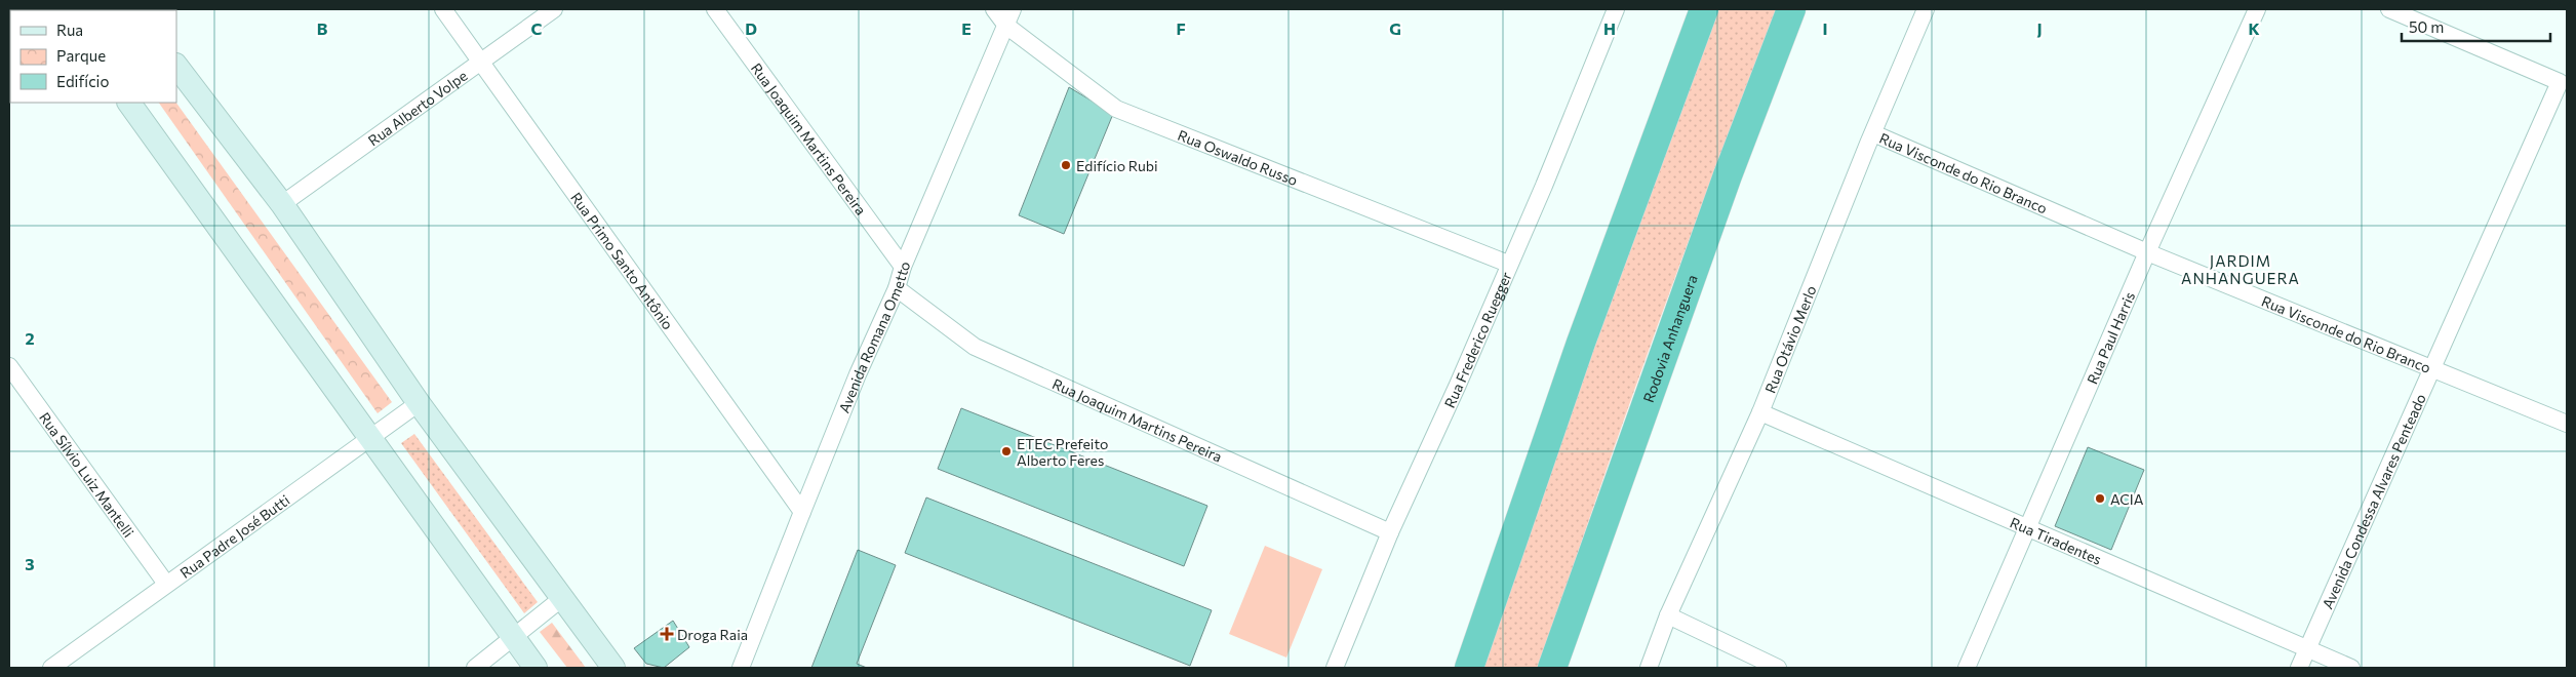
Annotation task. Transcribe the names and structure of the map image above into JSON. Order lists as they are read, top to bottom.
{
  "streets": {
    "highway": ["Rodovia Anhanguera"],
    "street": [
      "Rua Alberto Volpe",
      "Rua Joaquim Martins Pereira",
      "Rua Oswaldo Russo",
      "Rua Visconde do Rio Branco",
      "Rua Primo Santo Antônio",
      "Avenida Romana Ometto",
      "Rua Paul Harris",
      "Rua Frederico Ruegger",
      "Rua Otávio Merlo",
      "Rua Sílvio Luiz Mantelli",
      "Avenida Condessa Alvares Penteado",
      "Rua Padre José Butti",
      "Rua Tiradentes"
    ]
  },
  "crossings": [
    ["Rua Alberto Volpe", "Rua Primo Santo Antônio"],
    ["Rua Joaquim Martins Pereira", "Avenida Romana Ometto"],
    ["Rua Joaquim Martins Pereira", "Rua Frederico Ruegger"],
    ["Rua Oswaldo Russo", "Avenida Romana Ometto"],
    ["Rua Oswaldo Russo", "Rua Frederico Ruegger"],
    ["Rua Visconde do Rio Branco", "Rua Paul Harris"],
    ["Rua Visconde do Rio Branco", "Rua Otávio Merlo"],
    ["Rua Visconde do Rio Branco", "Avenida Condessa Alvares Penteado"],
    ["Rua Primo Santo Antônio", "Avenida Romana Ometto"],
    ["Rua Paul Harris", "Rua Tiradentes"],
    ["Rua Otávio Merlo", "Rua Tiradentes"],
    ["Rua Sílvio Luiz Mantelli", "Rua Padre José Butti"],
    ["Avenida Condessa Alvares Penteado", "Rua Tiradentes"]
  ],
  "districts": ["JARDIM ANHANGUERA"],
  "places": {
    "other": ["Edifício Rubi", "ETEC Prefeito Alberto Feres", "ACIA"],
    "health": ["Droga Raia"]
  },
  "legend": ["Rua", "Parque", "Edifício"],
  "scale_bar": "50 m",
  "grid": {
    "columns": [
      "B",
      "C",
      "D",
      "E",
      "F",
      "G",
      "H",
      "I",
      "J",
      "K"
    ],
    "rows": ["2", "3"]
  }
}
